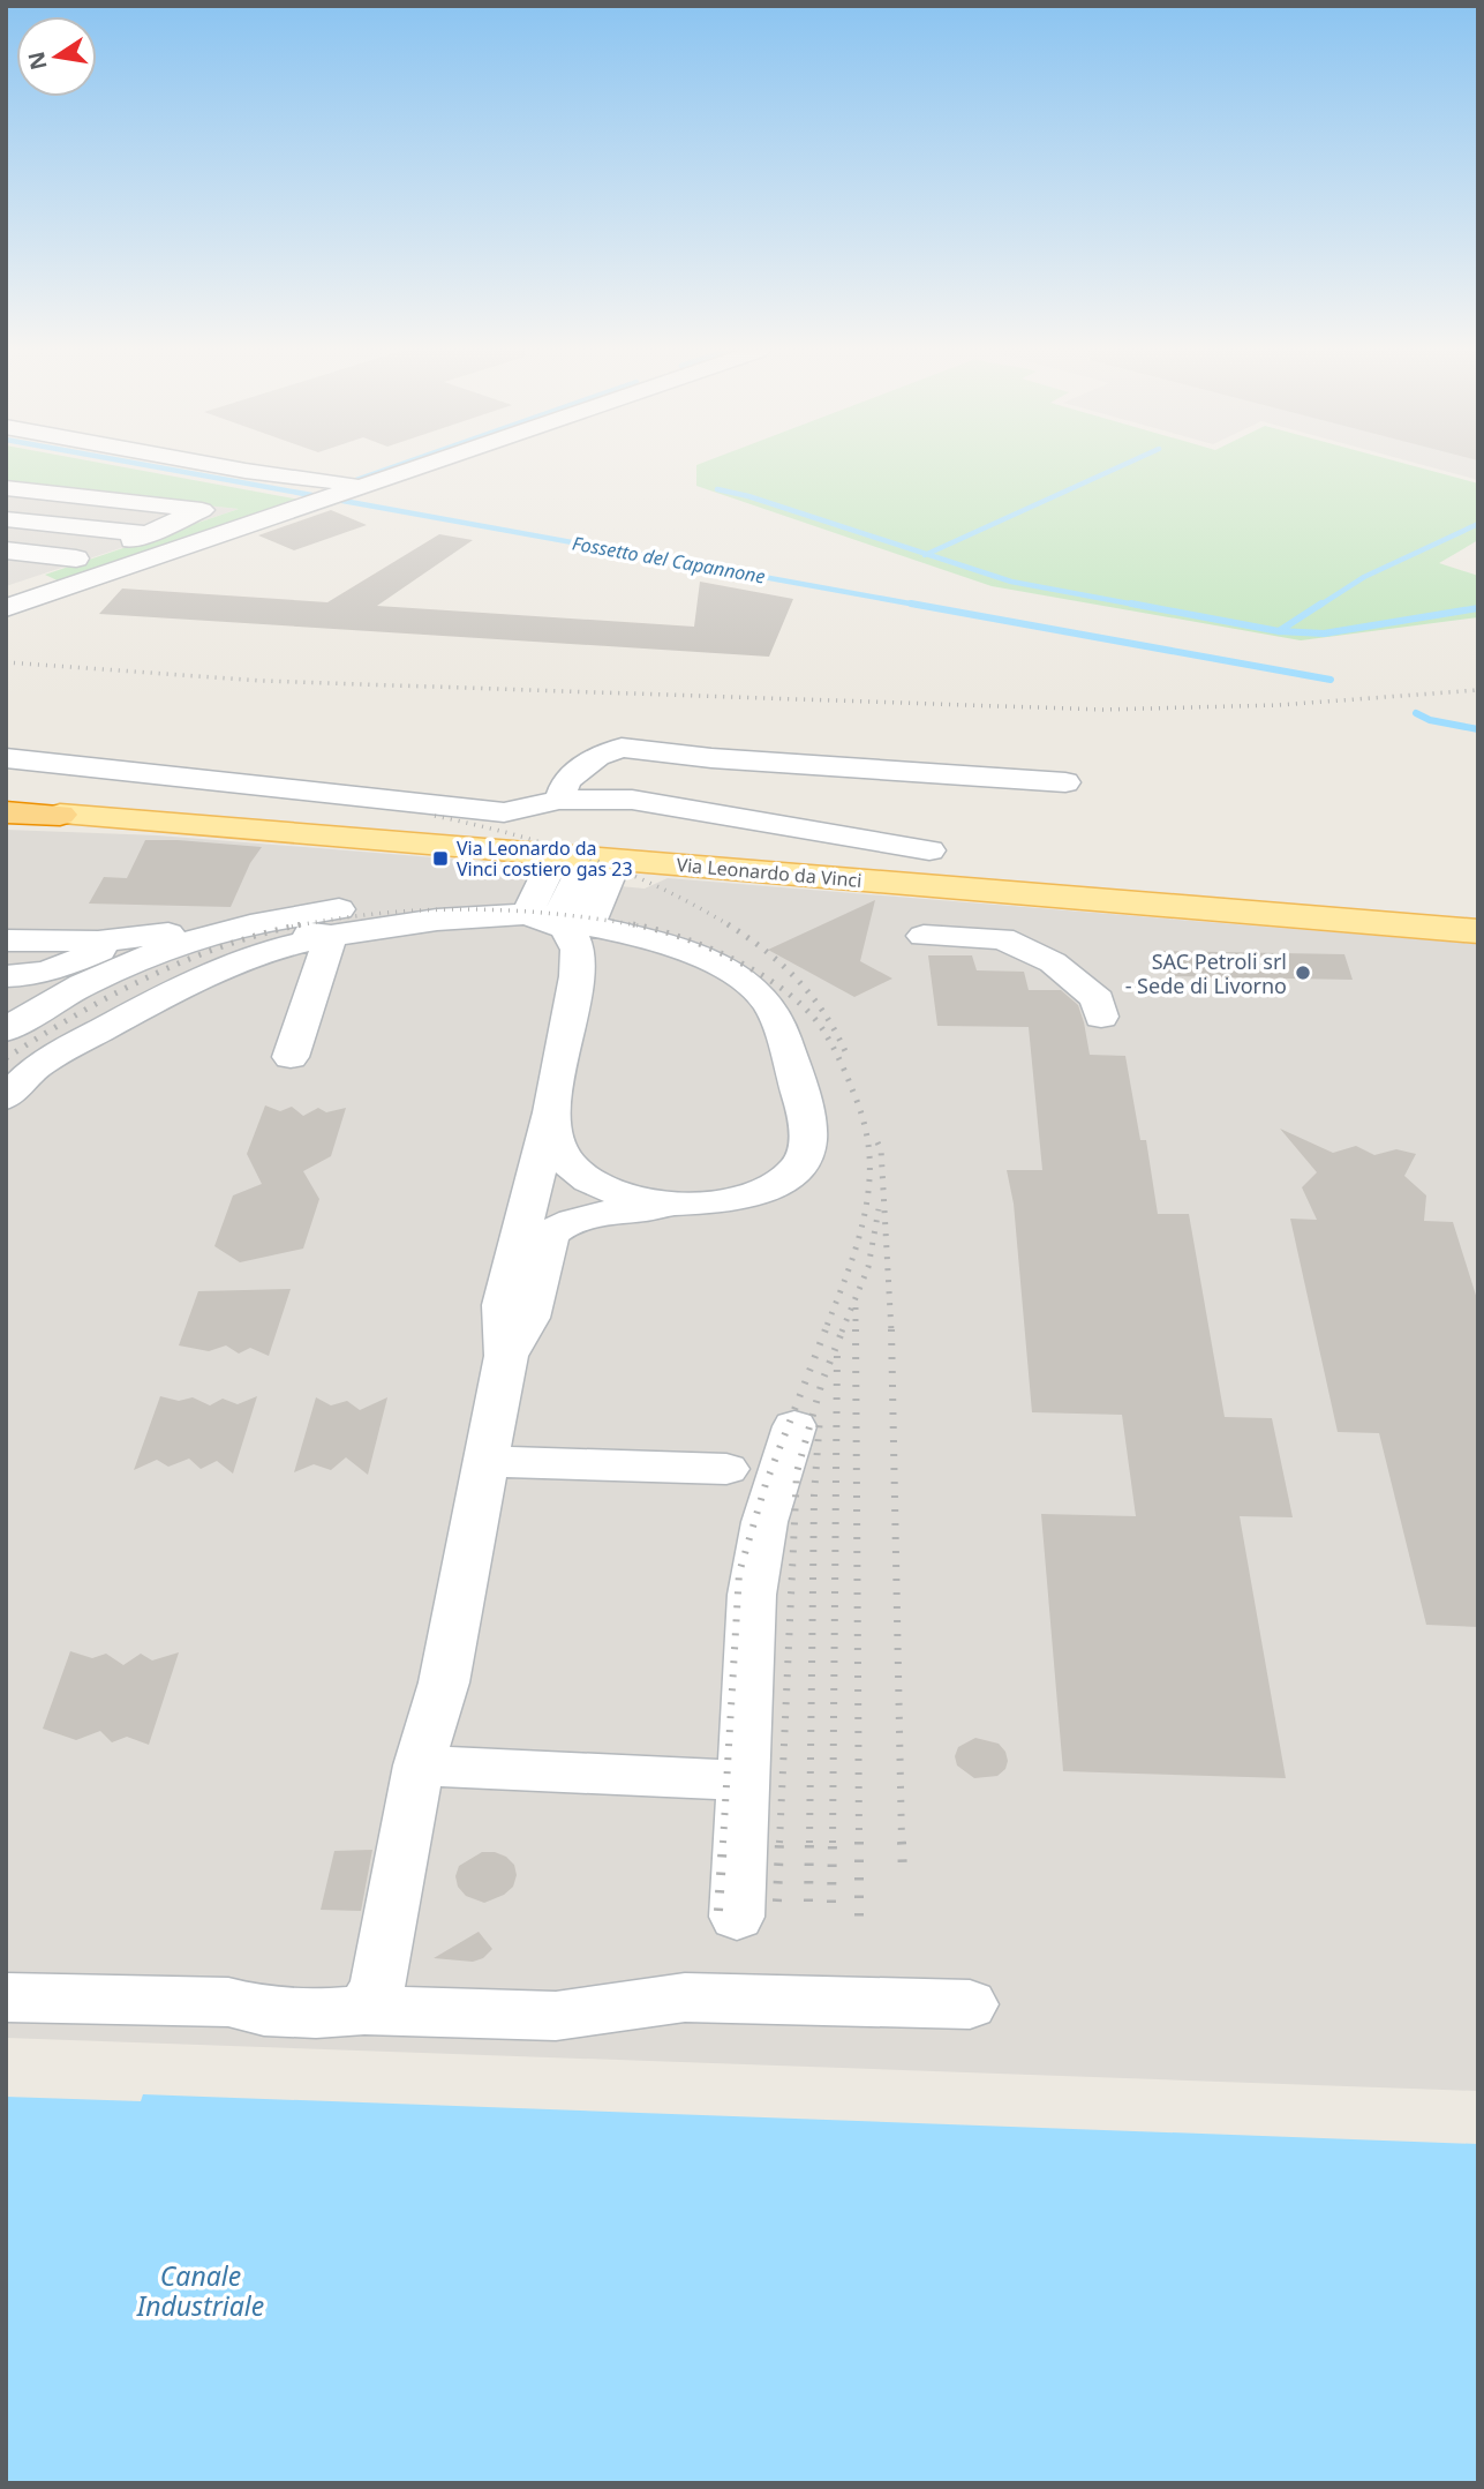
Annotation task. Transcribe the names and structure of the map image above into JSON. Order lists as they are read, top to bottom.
{
  "streets": {
    "main road": ["Via Leonardo da Vinci"]
  },
  "water": ["Fossetto del Capannone", "Canale Industriale"],
  "places": {
    "transit": ["Via Leonardo da Vinci costiero gas 23"],
    "other": ["SAC Petroli srl - Sede di Livorno"]
  },
  "north": "left"
}
